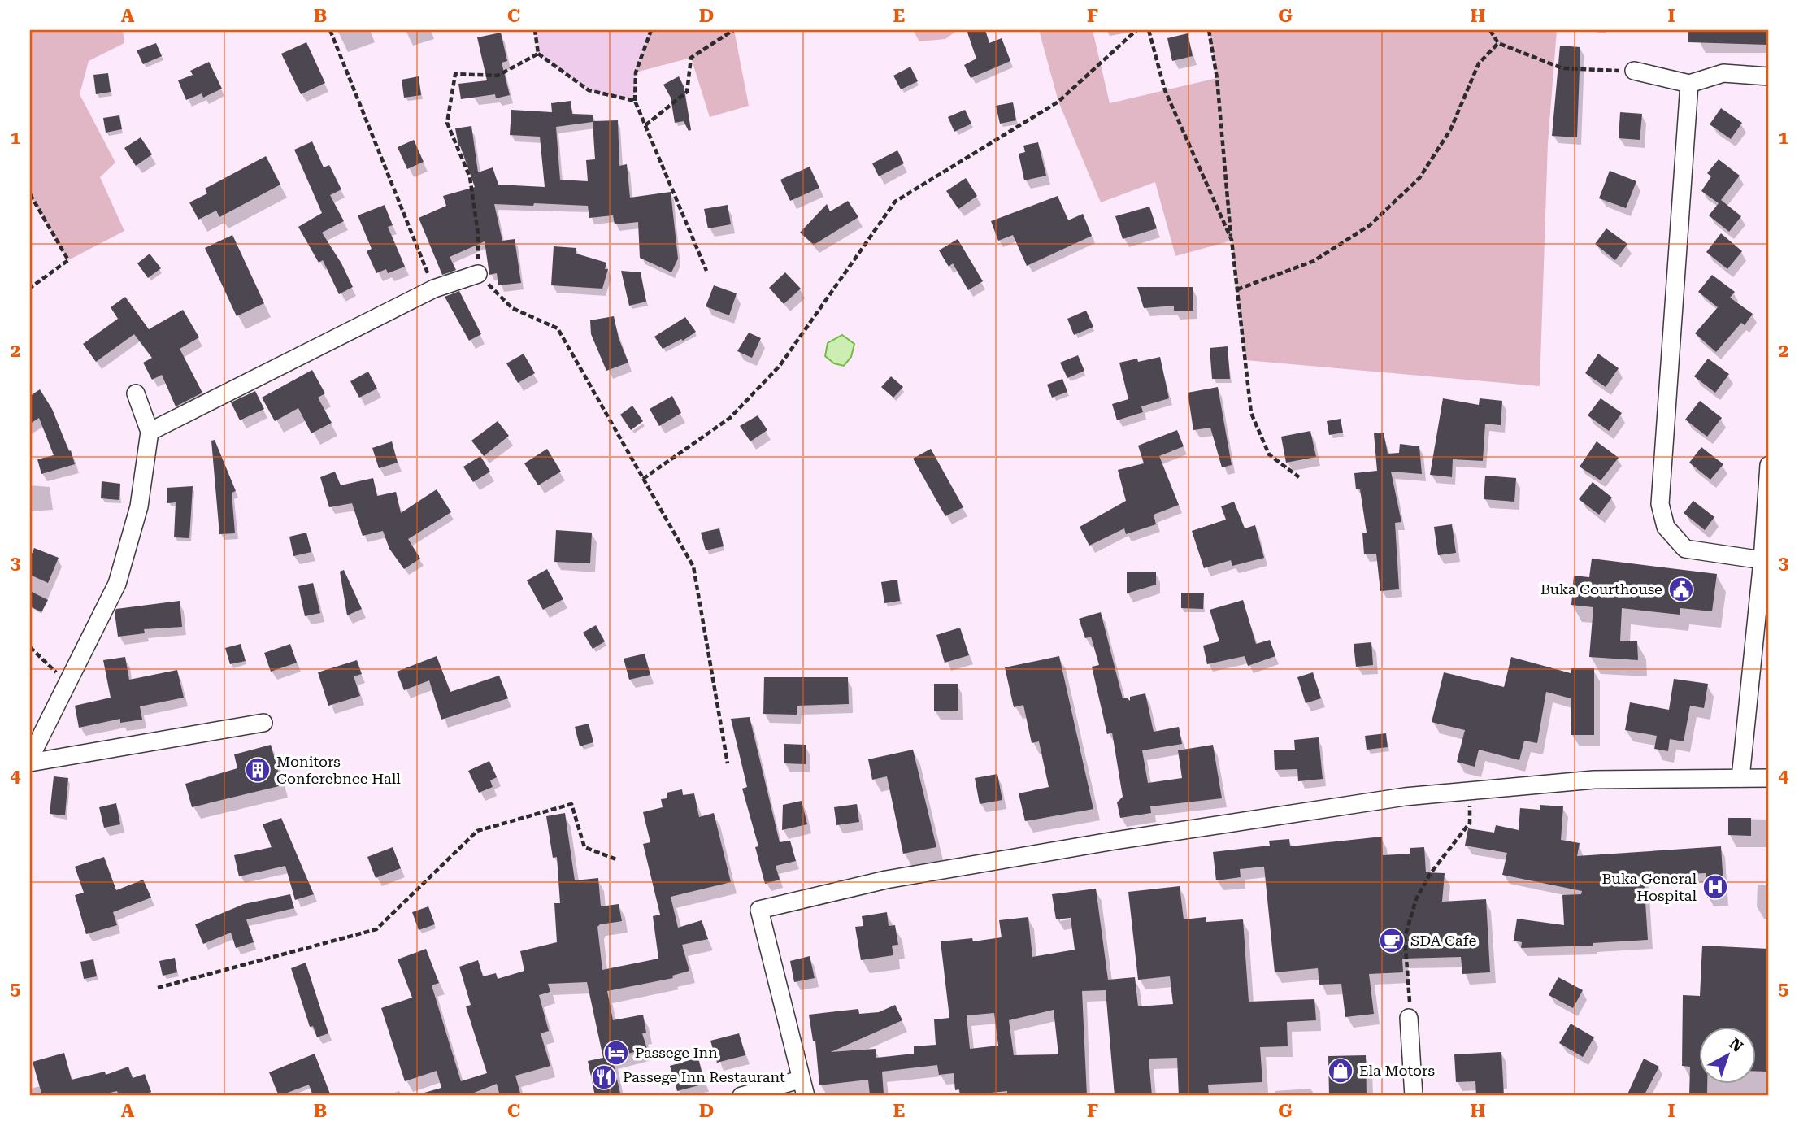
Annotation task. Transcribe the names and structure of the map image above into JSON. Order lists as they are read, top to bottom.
{
  "places": {
    "public building": ["Buka Courthouse"],
    "building": ["Monitors Conferebnce Hall"],
    "hospital": ["Buka General Hospital"],
    "cafe": ["SDA Cafe"],
    "hotel": ["Passege Inn"],
    "shop": ["Ela Motors"],
    "restaurant": ["Passege Inn Restaurant"]
  },
  "north": "top right",
  "grid": {
    "columns": [
      "A",
      "B",
      "C",
      "D",
      "E",
      "F",
      "G",
      "H",
      "I"
    ],
    "rows": [
      "1",
      "2",
      "3",
      "4",
      "5"
    ]
  }
}
